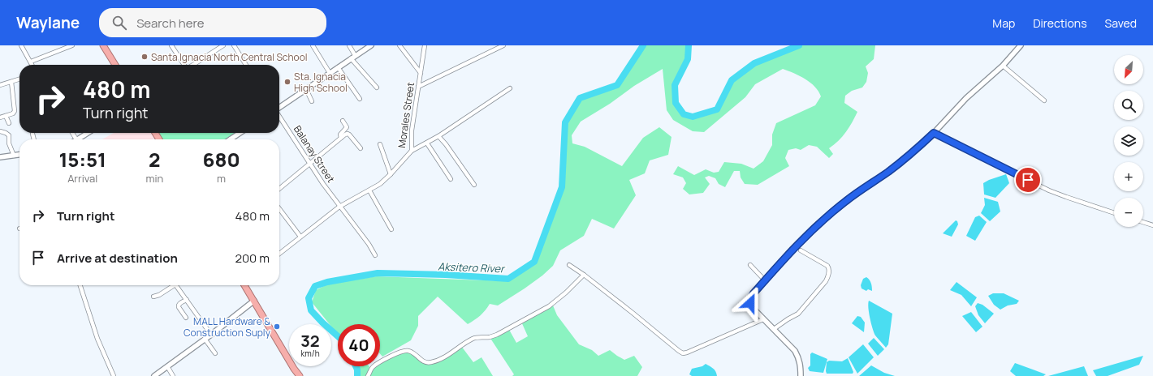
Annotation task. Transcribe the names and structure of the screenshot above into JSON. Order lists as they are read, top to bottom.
{
  "streets": {
    "street": ["Morales Street", "Balanay Street"]
  },
  "crossings": [
    ["Morales Street", "Balanay Street"]
  ],
  "water": ["Aksitero River"],
  "places": ["Santa Ignacia North Central School", "Sta. Ignacia High School", "MALL Hardware & Construction Suply"],
  "north": "bottom left",
  "page": {
    "header": "Waylane",
    "search": "Search here",
    "nav": ["Map", "Directions", "Saved"],
    "map_buttons": ["+", "−"],
    "turn": ["480 m", "Turn right"],
    "eta": [
      "15:51",
      "Arrival",
      "2",
      "min",
      "680",
      "m"
    ],
    "list": [
      {
        "name": "Turn right",
        "value": "480 m"
      },
      {
        "name": "Arrive at destination",
        "value": "200 m"
      }
    ],
    "speed": "32 km/h",
    "limit": "40"
  }
}
